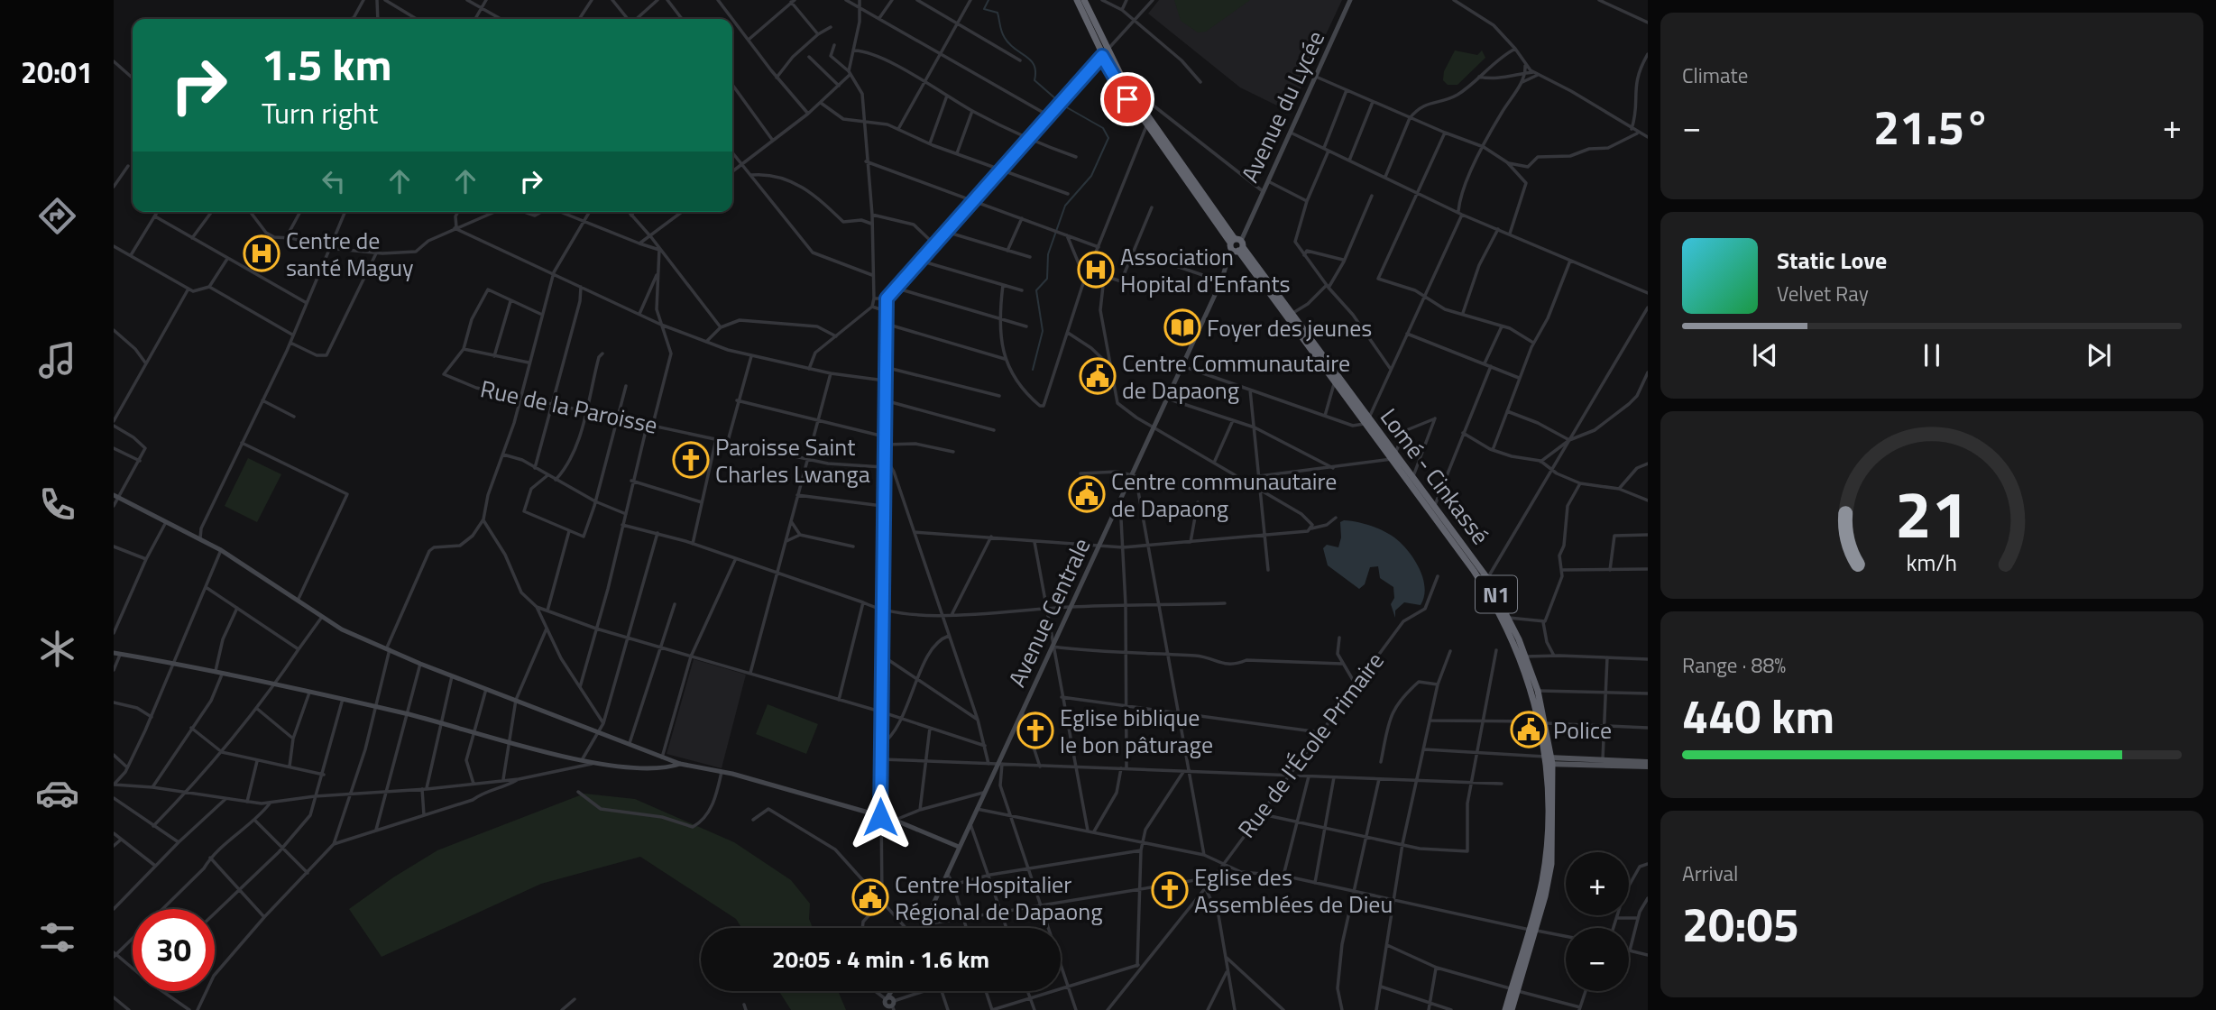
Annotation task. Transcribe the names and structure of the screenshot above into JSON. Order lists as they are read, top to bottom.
{
  "streets": {
    "highway": ["Lomé - Cinkassé", "N1"],
    "main road": ["Avenue du Lycée", "Avenue Centrale"],
    "street": ["Rue de la Paroisse", "Rue de l'École Primaire"]
  },
  "crossings": [
    ["Avenue du Lycée", "Lomé - Cinkassé"],
    ["Avenue du Lycée", "N1"],
    ["Avenue du Lycée", "Avenue Centrale"],
    ["Lomé - Cinkassé", "N1"],
    ["Lomé - Cinkassé", "Avenue Centrale"],
    ["N1", "Avenue Centrale"]
  ],
  "places": {
    "hospital": ["Centre de santé Maguy", "Association Hopital d'Enfants"],
    "library": ["Foyer des jeunes"],
    "public building": [
      "Centre Communautaire de Dapaong",
      "Centre communautaire de Dapaong",
      "Police",
      "Centre Hospitalier Régional de Dapaong"
    ],
    "church": ["Paroisse Saint Charles Lwanga", "Eglise biblique le bon pâturage", "Eglise des Assemblées de Dieu"]
  },
  "page": {
    "tabs": "20:01",
    "tile": [
      "Climate",
      ["Range · 88%", "440 km"],
      ["Arrival", "20:05"]
    ],
    "turn": ["1.5 km", "Turn right"],
    "heat": ["−", "21.5°", "+"],
    "song": ["Static Love", "Velvet Ray"],
    "map_buttons": ["+", "−"],
    "limit": "30",
    "trip": "20:05 · 4 min · 1.6 km",
    "gauge": ["21", "km/h"]
  }
}
